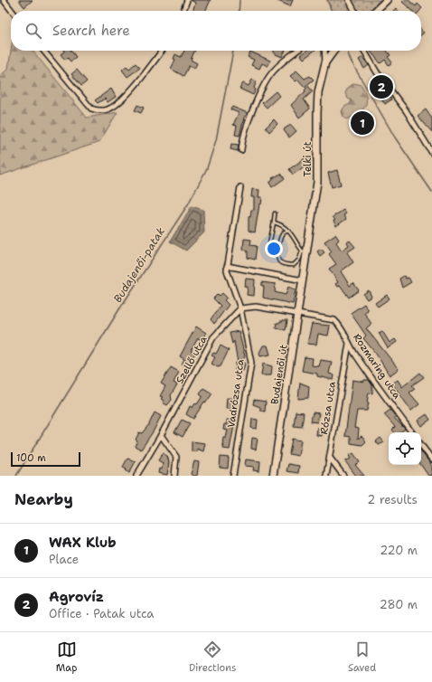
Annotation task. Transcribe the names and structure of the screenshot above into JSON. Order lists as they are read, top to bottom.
{
  "streets": {
    "main road": ["Telki út", "Budajenői út"],
    "street": [
      "Szellő utca",
      "Rozmaring utca",
      "Vadrózsa utca",
      "Rózsa utca"
    ]
  },
  "crossings": [
    ["Telki út", "Budajenői út"],
    ["Szellő utca", "Vadrózsa utca"],
    ["Rozmaring utca", "Budajenői út"],
    ["Rozmaring utca", "Rózsa utca"]
  ],
  "water": ["Budajenői-patak"],
  "scale_bar": "100 m",
  "page": {
    "search": "Search here",
    "pins": ["2", "1"],
    "scale": "100 m",
    "heading": ["Nearby", "2 results"],
    "list": [
      {
        "mark": "1",
        "name": "WAX Klub",
        "note": "Place",
        "value": "220 m"
      },
      {
        "mark": "2",
        "name": "Agrovíz",
        "note": "Office · Patak utca",
        "value": "280 m"
      }
    ],
    "nav": ["Map", "Directions", "Saved"]
  }
}
